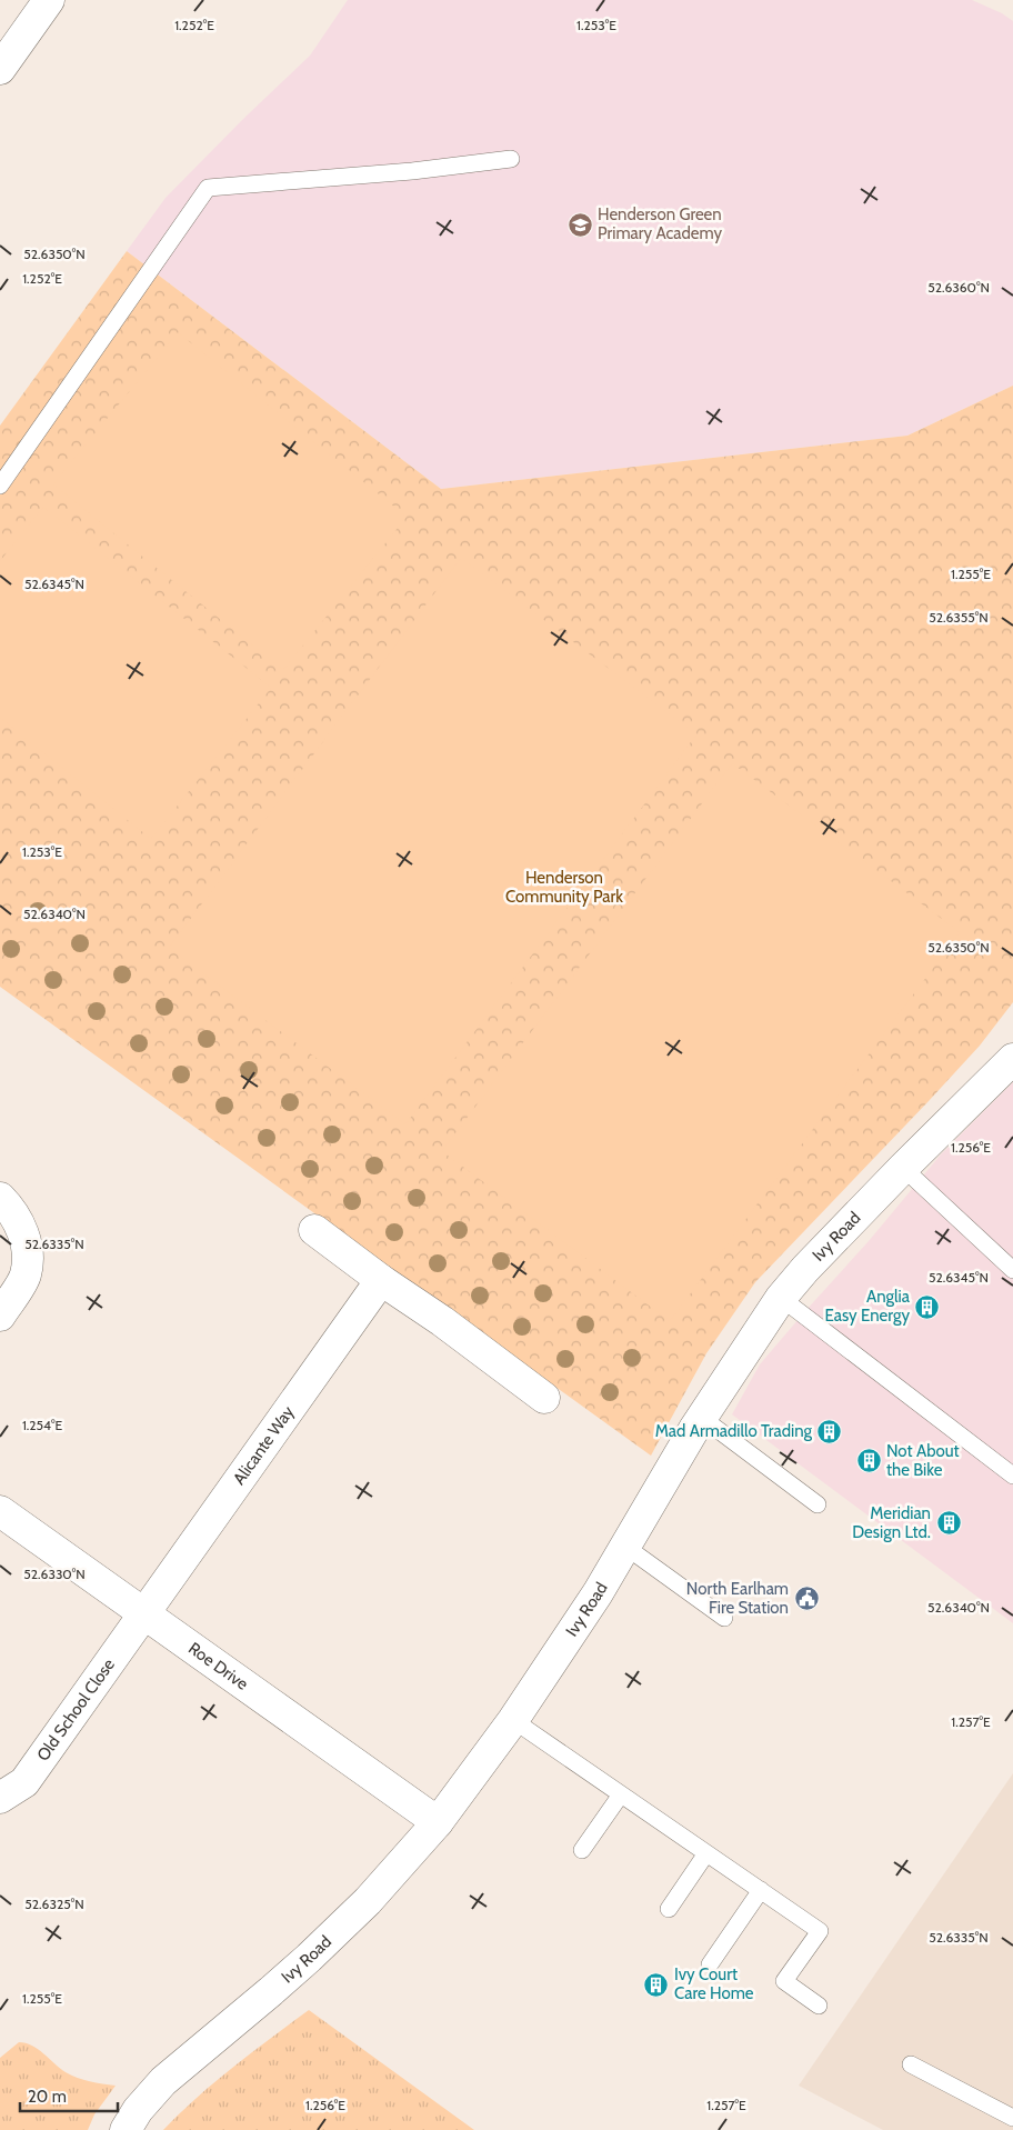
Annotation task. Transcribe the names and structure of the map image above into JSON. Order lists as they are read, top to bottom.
{
  "streets": {
    "street": [
      "Ivy Road",
      "Alicante Way",
      "Roe Drive",
      "Old School Close"
    ]
  },
  "crossings": [
    ["Ivy Road", "Roe Drive"],
    ["Alicante Way", "Roe Drive"],
    ["Alicante Way", "Old School Close"],
    ["Roe Drive", "Old School Close"]
  ],
  "parks": ["Henderson Community Park"],
  "places": {
    "school or university": ["Henderson Green Primary Academy"],
    "building": [
      "Anglia Easy Energy",
      "Mad Armadillo Trading",
      "Not About the Bike",
      "Meridian Design Ltd.",
      "Ivy Court Care Home"
    ],
    "public building": ["North Earlham Fire Station"]
  },
  "scale_bar": "20 m",
  "coordinates": [
    "1.252°E",
    "1.253°E",
    "52.6350°N",
    "52.6360°N",
    "1.255°E",
    "52.6345°N",
    "52.6355°N",
    "52.6340°N",
    "1.256°E",
    "52.6335°N",
    "1.254°E",
    "52.6330°N",
    "1.257°E",
    "52.6325°N"
  ]
}
